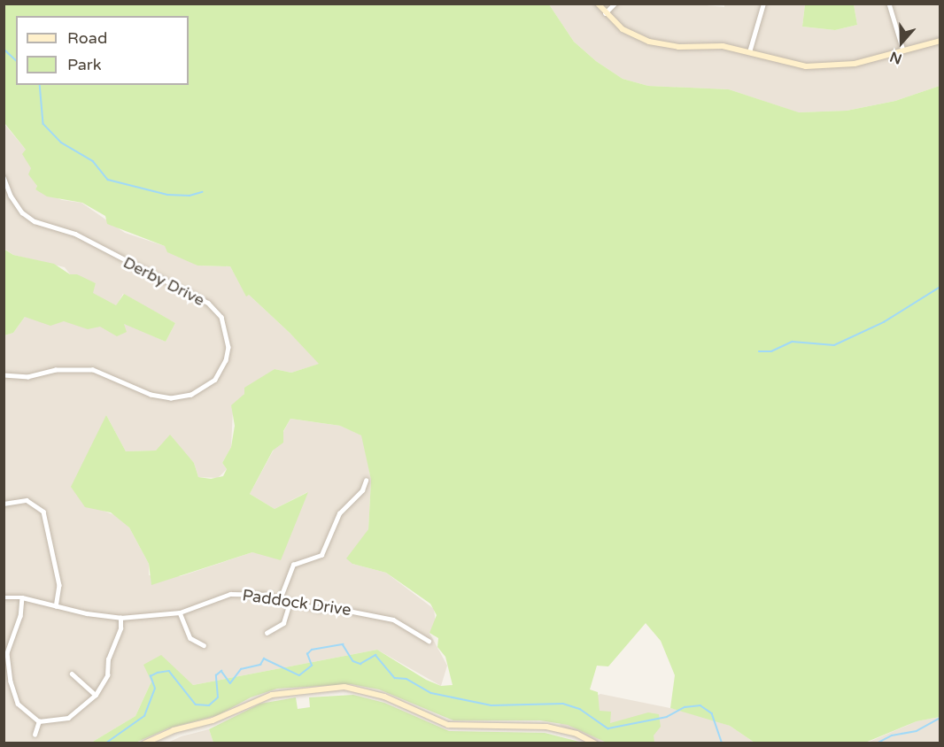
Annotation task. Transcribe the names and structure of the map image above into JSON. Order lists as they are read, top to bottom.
{
  "streets": {
    "street": ["Derby Drive", "Paddock Drive"]
  },
  "legend": ["Road", "Park"],
  "north": "bottom"
}
